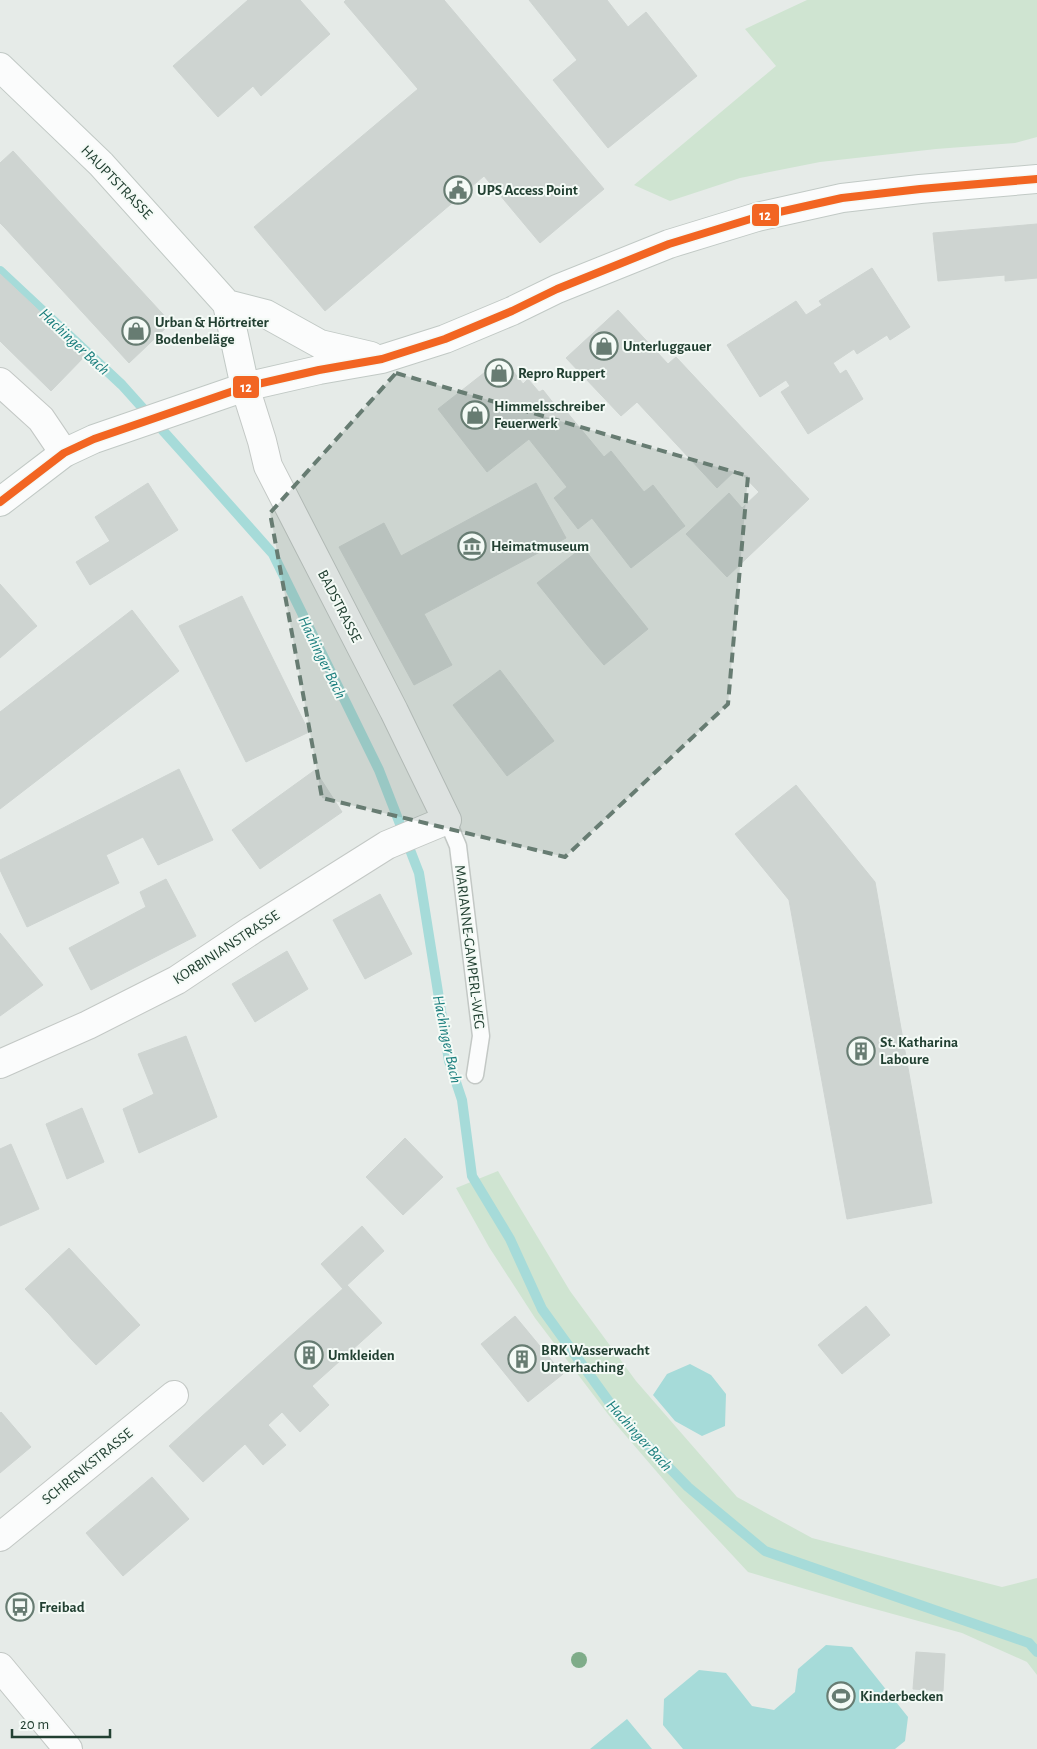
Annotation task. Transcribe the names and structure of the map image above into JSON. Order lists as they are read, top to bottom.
{
  "streets": {
    "main road": [
      "HAUPTSTRASSE",
      "BADSTRASSE",
      "KORBINIANSTRASSE",
      "SCHRENKSTRASSE"
    ],
    "lane": ["MARIANNE-GAMPERL-WEG"]
  },
  "crossings": [
    ["HAUPTSTRASSE", "BADSTRASSE"],
    ["BADSTRASSE", "KORBINIANSTRASSE"],
    ["BADSTRASSE", "MARIANNE-GAMPERL-WEG"],
    ["KORBINIANSTRASSE", "MARIANNE-GAMPERL-WEG"]
  ],
  "water": ["Hachinger Bach"],
  "places": {
    "public building": ["UPS Access Point"],
    "shop": [
      "Urban & Hörtreiter Bodenbeläge",
      "Unterluggauer",
      "Repro Ruppert",
      "Himmelsschreiber Feuerwerk"
    ],
    "museum": ["Heimatmuseum"],
    "building": ["St. Katharina Laboure", "Umkleiden", "BRK Wasserwacht Unterhaching"],
    "bus stop": ["Freibad"],
    "sports": ["Kinderbecken"]
  },
  "lines": ["transit line 12"],
  "scale_bar": "20 m"
}
